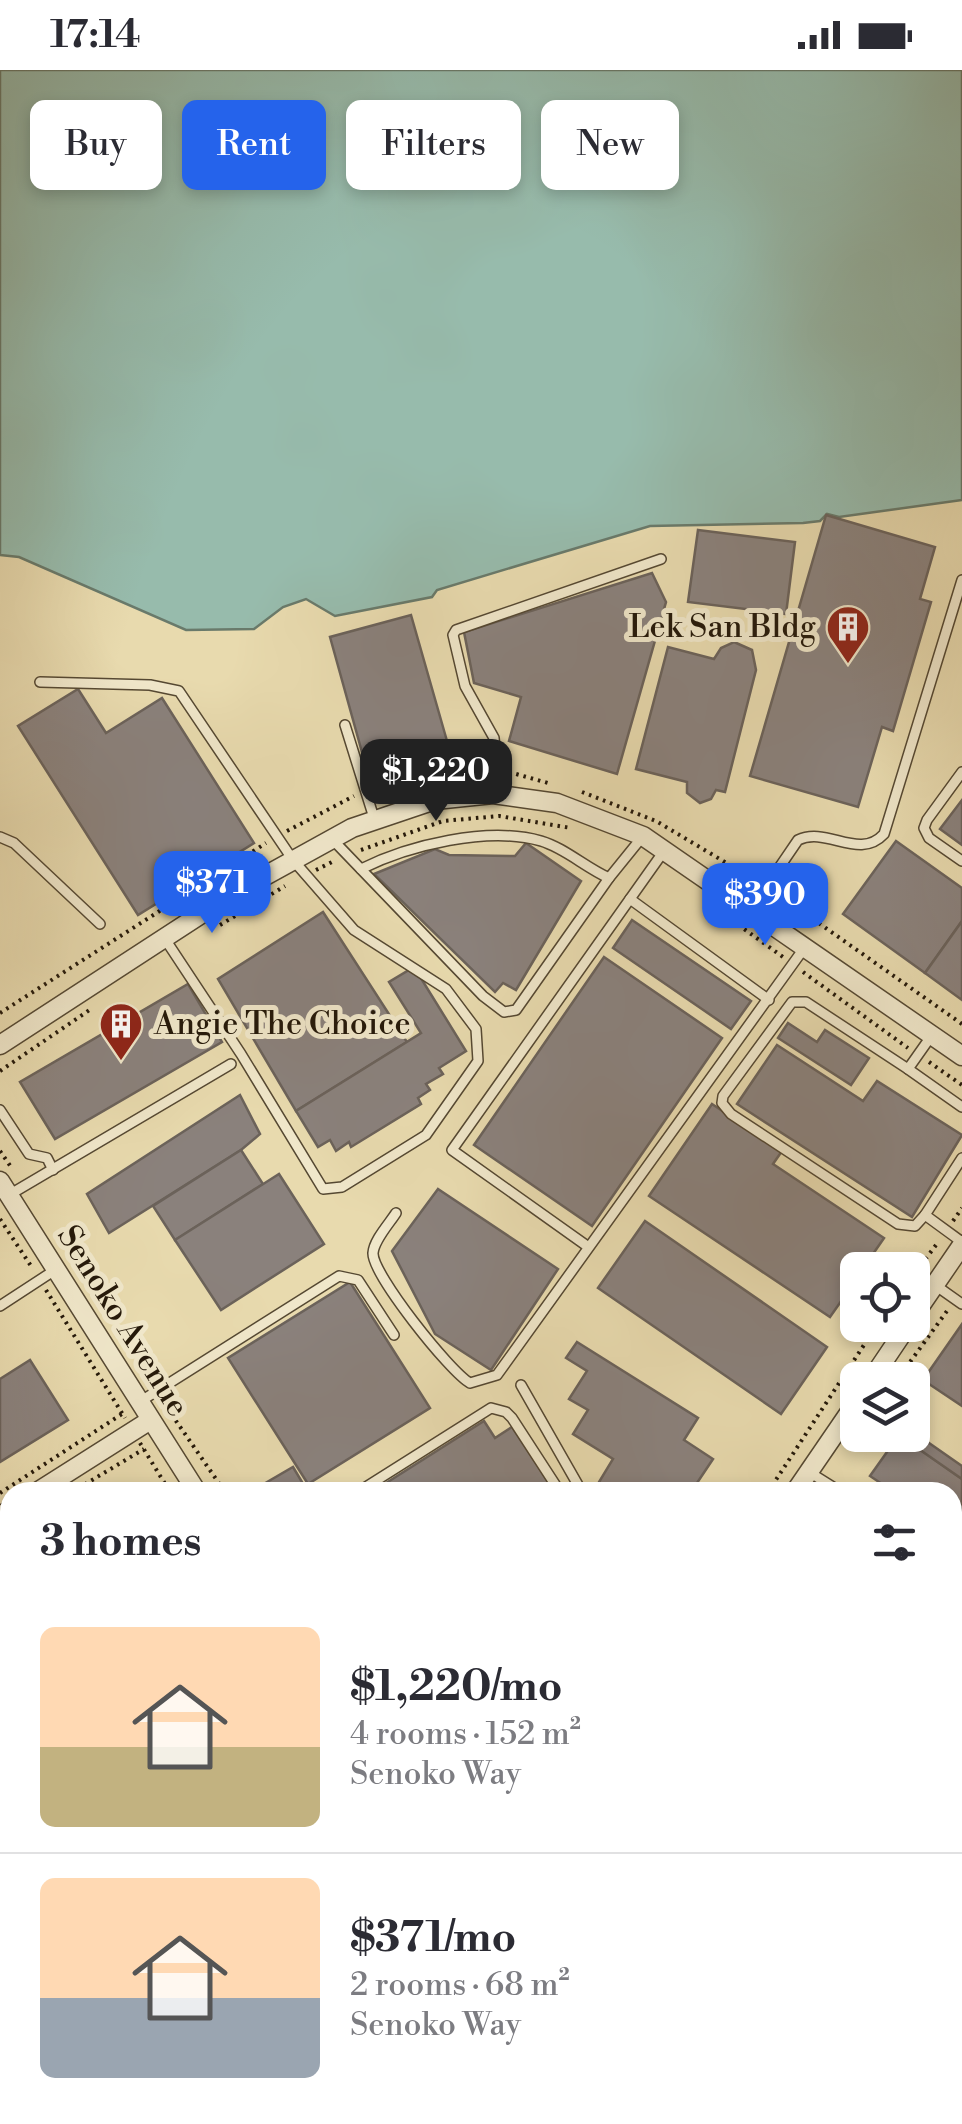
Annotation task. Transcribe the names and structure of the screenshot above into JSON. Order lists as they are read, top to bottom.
{
  "streets": {
    "street": ["Senoko Avenue"]
  },
  "places": {
    "building": ["Lek San Bldg", "Angie The Choice"]
  },
  "page": {
    "status": "17:14",
    "chip": [
      "Buy",
      "Rent",
      "Filters",
      "New"
    ],
    "price": ["$1,220", "$371", "$390"],
    "heading": "3 homes",
    "list": [
      {
        "name": "$1,220/mo",
        "note": "4 rooms · 152 m² · Senoko Way"
      },
      {
        "name": "$371/mo",
        "note": "2 rooms · 68 m² · Senoko Way"
      }
    ]
  }
}
